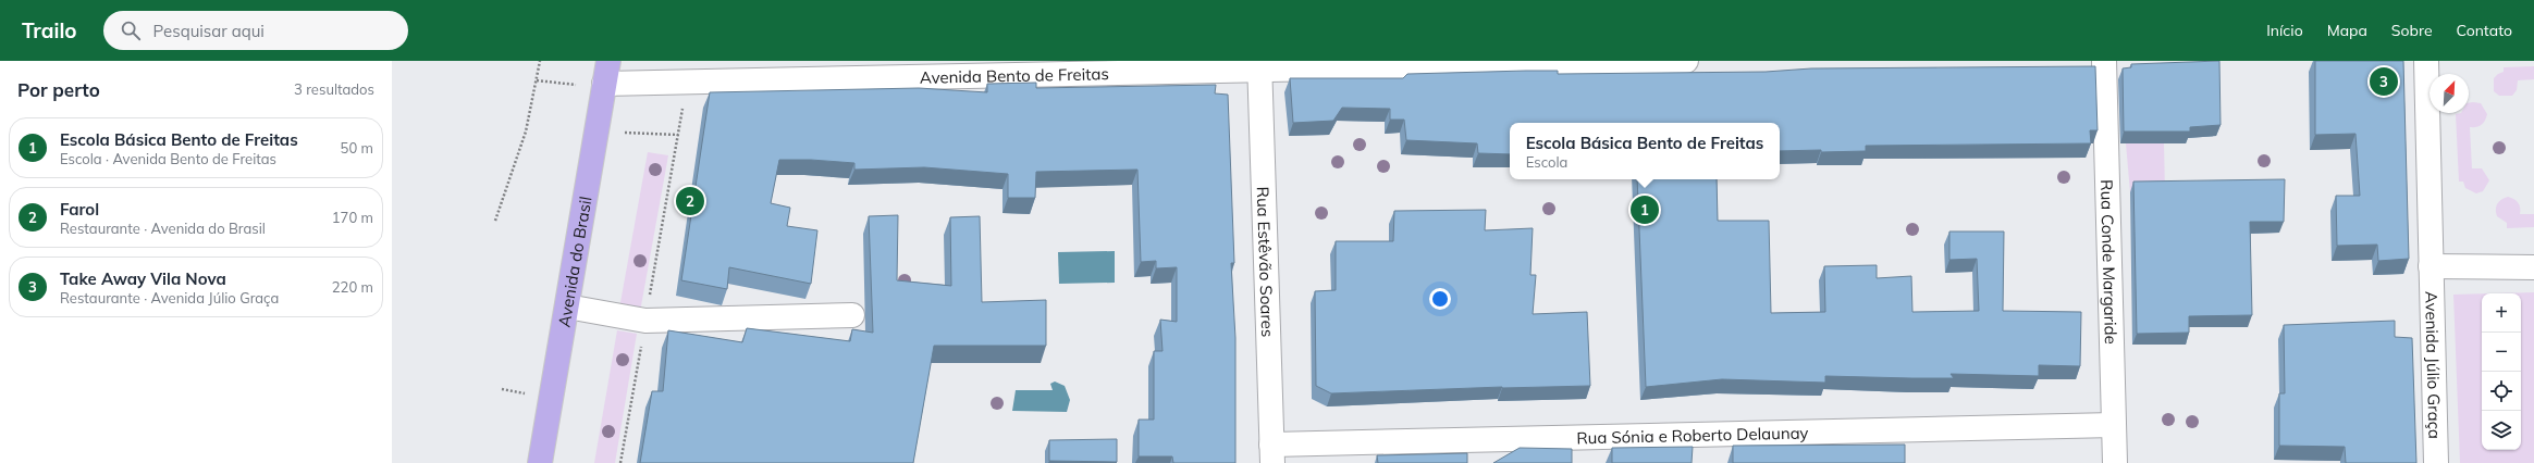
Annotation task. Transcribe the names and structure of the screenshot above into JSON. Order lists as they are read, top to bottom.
{
  "streets": {
    "main road": ["Avenida do Brasil"],
    "street": [
      "Avenida Bento de Freitas",
      "Rua Estêvão Soares",
      "Rua Conde Margaride",
      "Avenida Júlio Graça",
      "Rua Sónia e Roberto Delaunay"
    ]
  },
  "crossings": [
    ["Avenida Bento de Freitas", "Avenida do Brasil"],
    ["Avenida Bento de Freitas", "Rua Estêvão Soares"],
    ["Rua Estêvão Soares", "Rua Sónia e Roberto Delaunay"],
    ["Rua Conde Margaride", "Rua Sónia e Roberto Delaunay"]
  ],
  "north": "top right",
  "page": {
    "header": "Trailo",
    "search": "Pesquisar aqui",
    "nav": [
      "Início",
      "Mapa",
      "Sobre",
      "Contato"
    ],
    "heading": ["Por perto", "3 resultados"],
    "pins": ["3", "2", "1"],
    "list": [
      {
        "mark": "1",
        "name": "Escola Básica Bento de Freitas",
        "note": "Escola · Avenida Bento de Freitas",
        "value": "50 m"
      },
      {
        "mark": "2",
        "name": "Farol",
        "note": "Restaurante · Avenida do Brasil",
        "value": "170 m"
      },
      {
        "mark": "3",
        "name": "Take Away Vila Nova",
        "note": "Restaurante · Avenida Júlio Graça",
        "value": "220 m"
      }
    ],
    "popup": ["Escola Básica Bento de Freitas", "Escola"],
    "map_buttons": ["+", "−"]
  }
}
